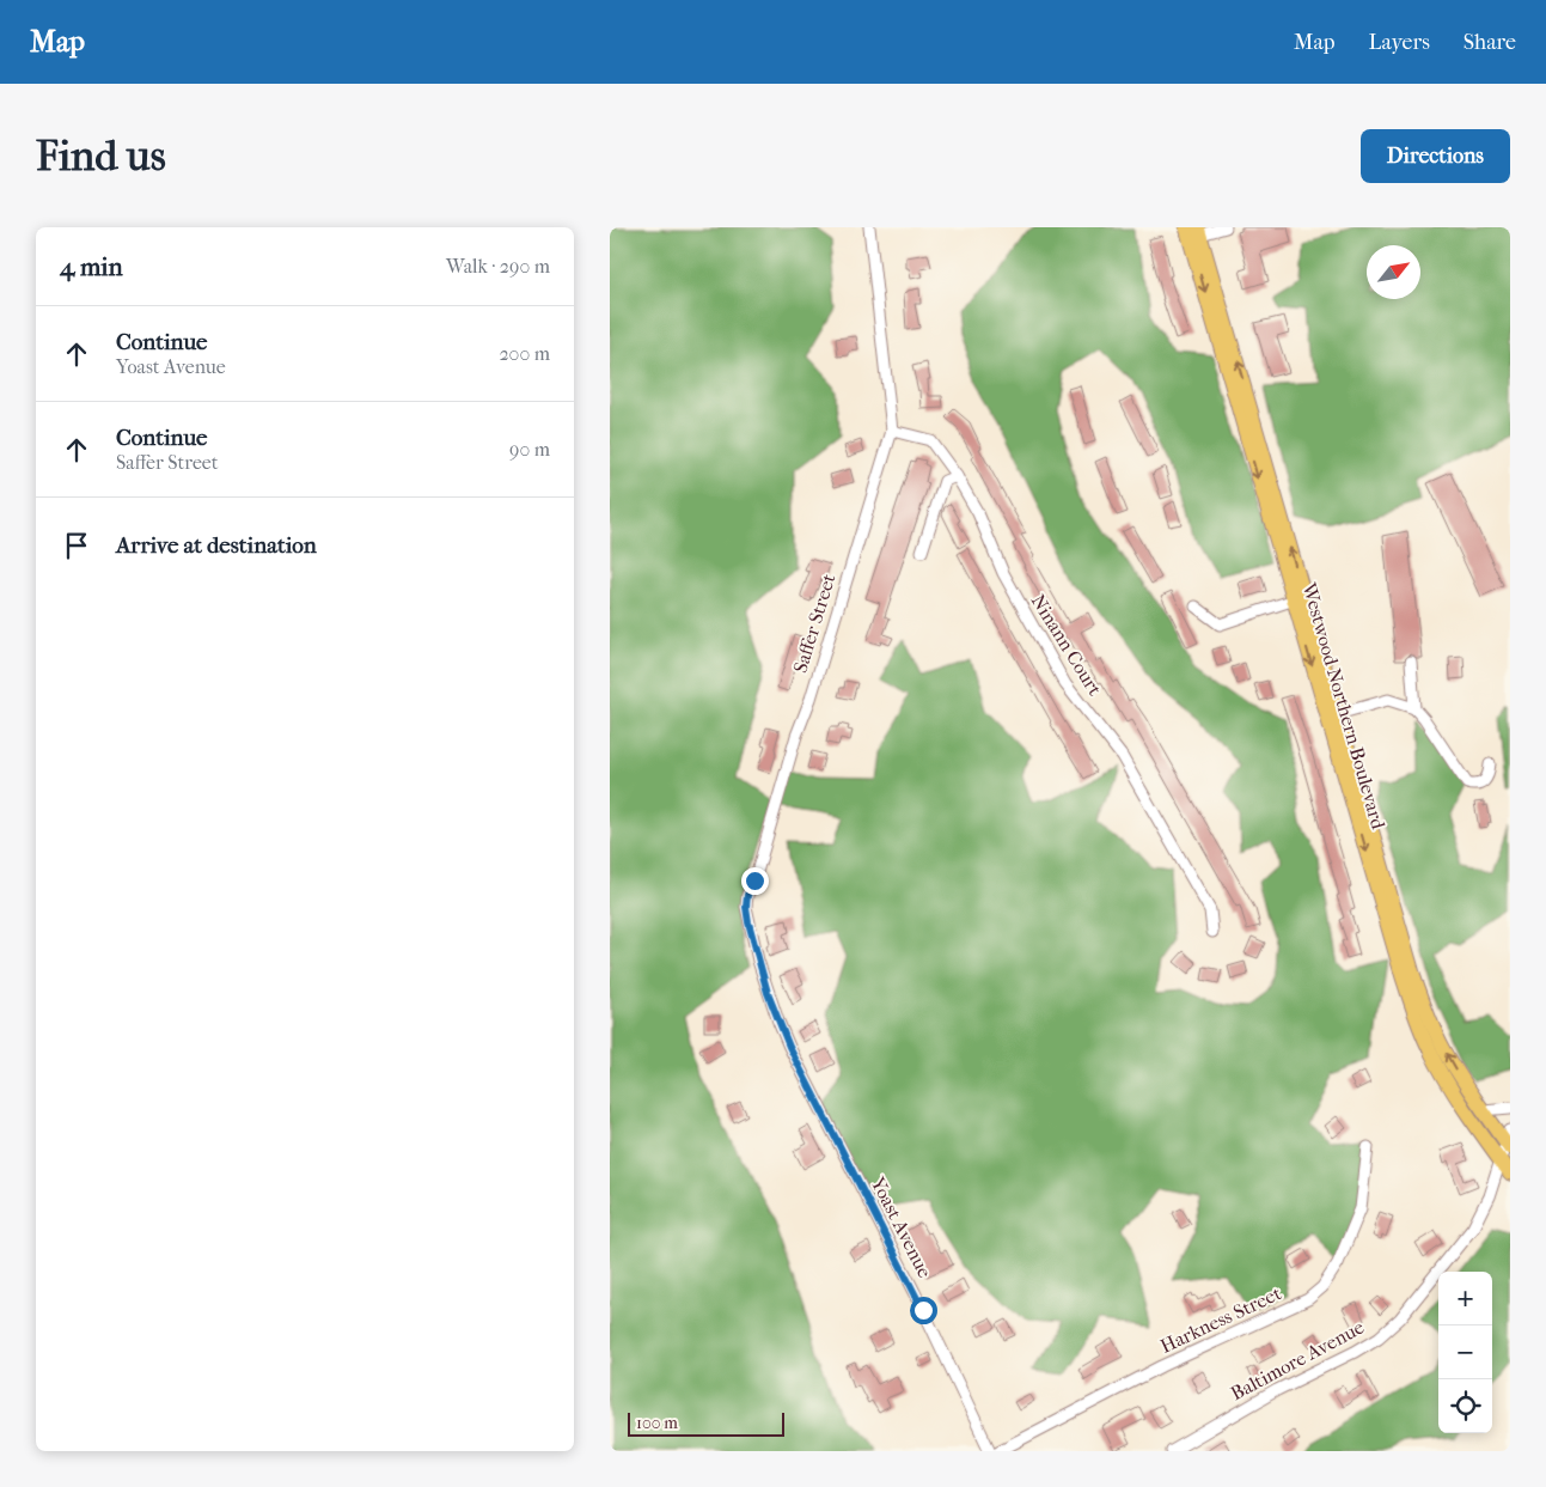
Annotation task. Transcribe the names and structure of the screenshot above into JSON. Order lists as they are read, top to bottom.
{
  "streets": {
    "main road": ["Westwood Northern Boulevard"],
    "street": [
      "Saffer Street",
      "Ninann Court",
      "Yoast Avenue",
      "Harkness Street",
      "Baltimore Avenue"
    ]
  },
  "crossings": [
    ["Saffer Street", "Ninann Court"],
    ["Saffer Street", "Yoast Avenue"],
    ["Westwood Northern Boulevard", "Baltimore Avenue"]
  ],
  "scale_bar": "100 m",
  "north": "top right",
  "page": {
    "header": "Map",
    "nav": ["Map", "Layers", "Share"],
    "buttons": "Directions",
    "title": "Find us",
    "heading": ["4 min", "Walk · 290 m"],
    "list": [
      ["Continue", "Yoast Avenue", "200 m"],
      ["Continue", "Saffer Street", "90 m"],
      "Arrive at destination"
    ],
    "map_buttons": ["+", "−"],
    "scale": "100 m"
  }
}
